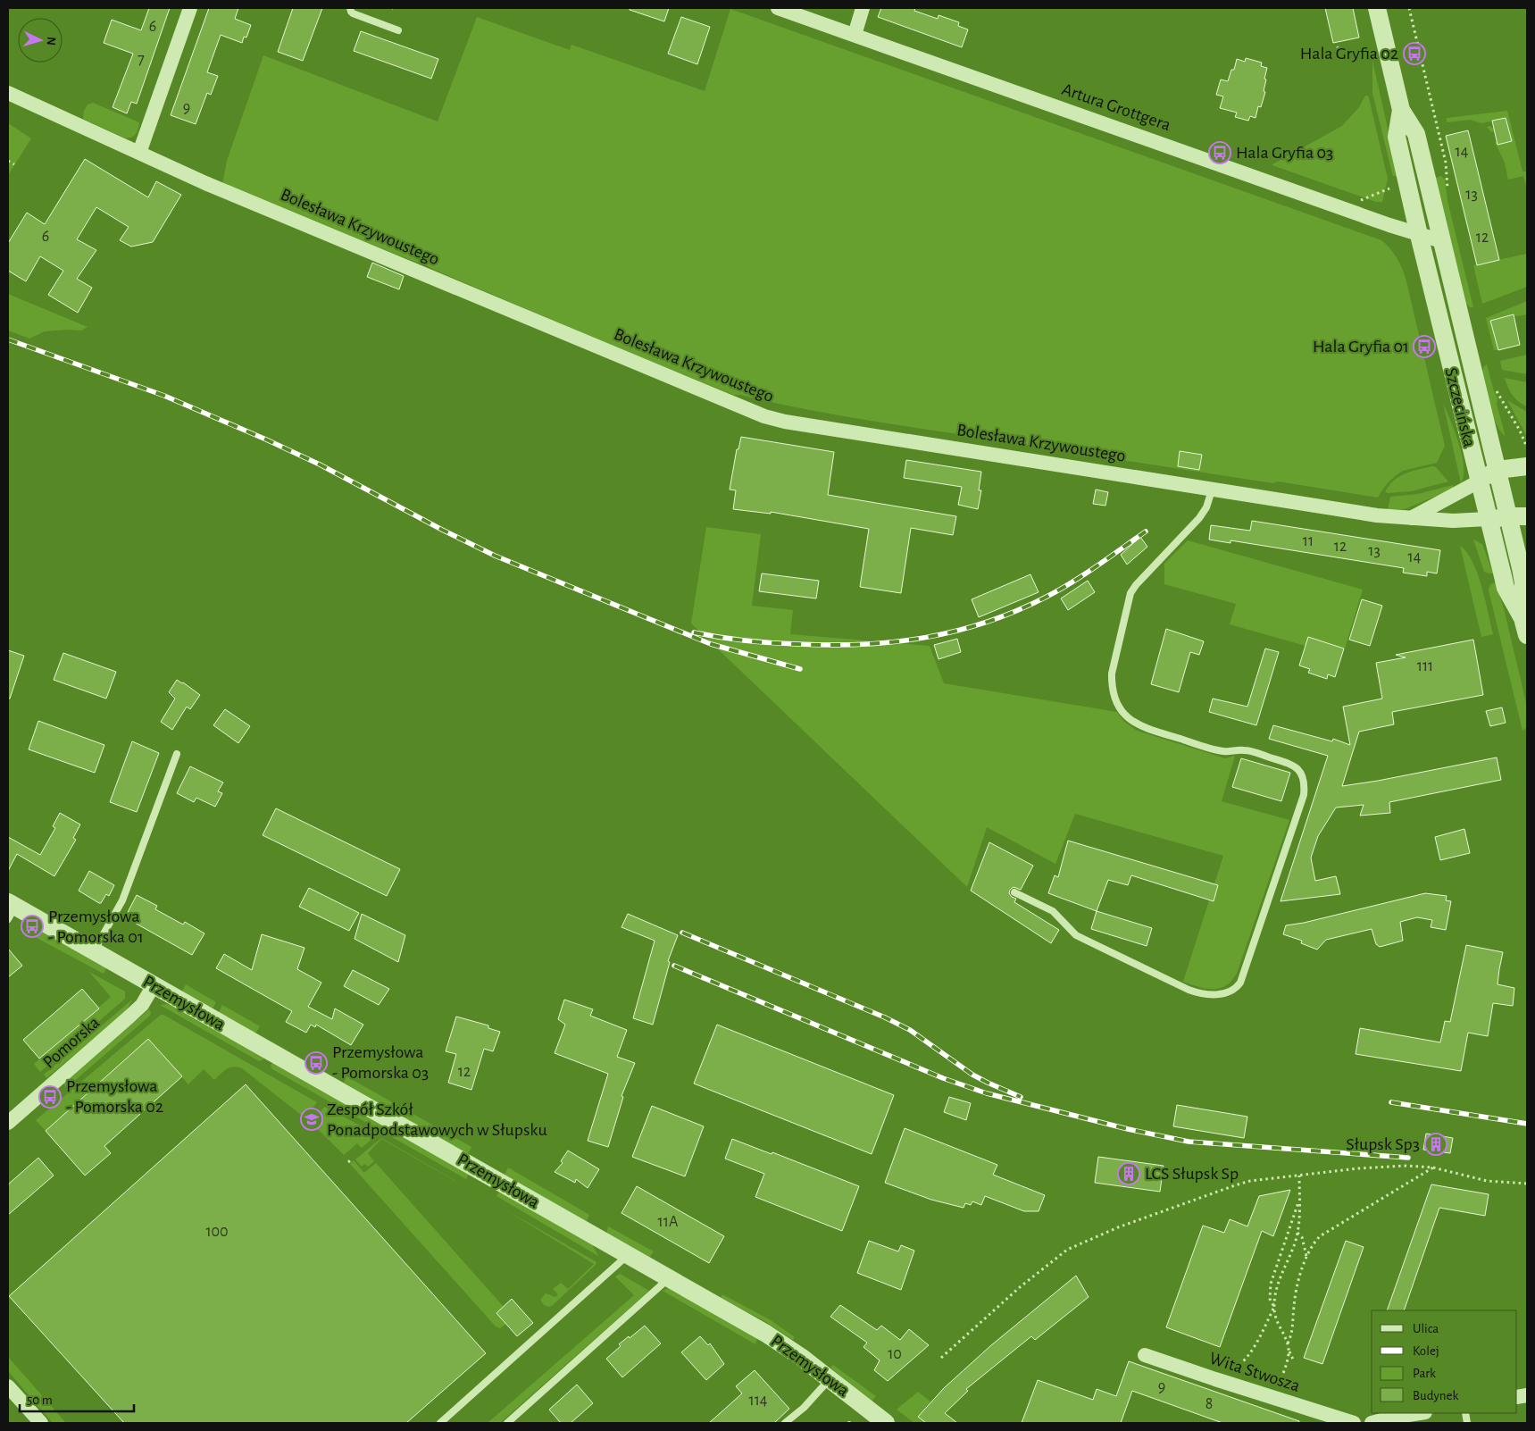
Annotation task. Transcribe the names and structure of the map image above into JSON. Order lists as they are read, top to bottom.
{
  "streets": {
    "street": [
      "Artura Grottgera",
      "Bolesława Krzywoustego",
      "Szczecińska",
      "Przemysłowa",
      "Pomorska",
      "Wita Stwosza"
    ]
  },
  "crossings": [
    ["Artura Grottgera", "Szczecińska"],
    ["Bolesława Krzywoustego", "Szczecińska"],
    ["Przemysłowa", "Pomorska"]
  ],
  "places": {
    "bus stop": [
      "Hala Gryfia 02",
      "Hala Gryfia 03",
      "Hala Gryfia 01",
      "Przemysłowa - Pomorska 01",
      "Przemysłowa - Pomorska 03",
      "Przemysłowa - Pomorska 02"
    ],
    "school or university": ["Zespół Szkół Ponadpodstawowych w Słupsku"],
    "building": ["Słupsk Sp3", "LCS Słupsk Sp"]
  },
  "house_numbers": [
    "6",
    "7",
    "9",
    "14",
    "13",
    "6",
    "12",
    "11",
    "12",
    "13",
    "14",
    "111",
    "12",
    "11A",
    "100",
    "10",
    "9",
    "114",
    "8"
  ],
  "legend": [
    "Ulica",
    "Kolej",
    "Park",
    "Budynek"
  ],
  "scale_bar": "50 m",
  "north": "right"
}
